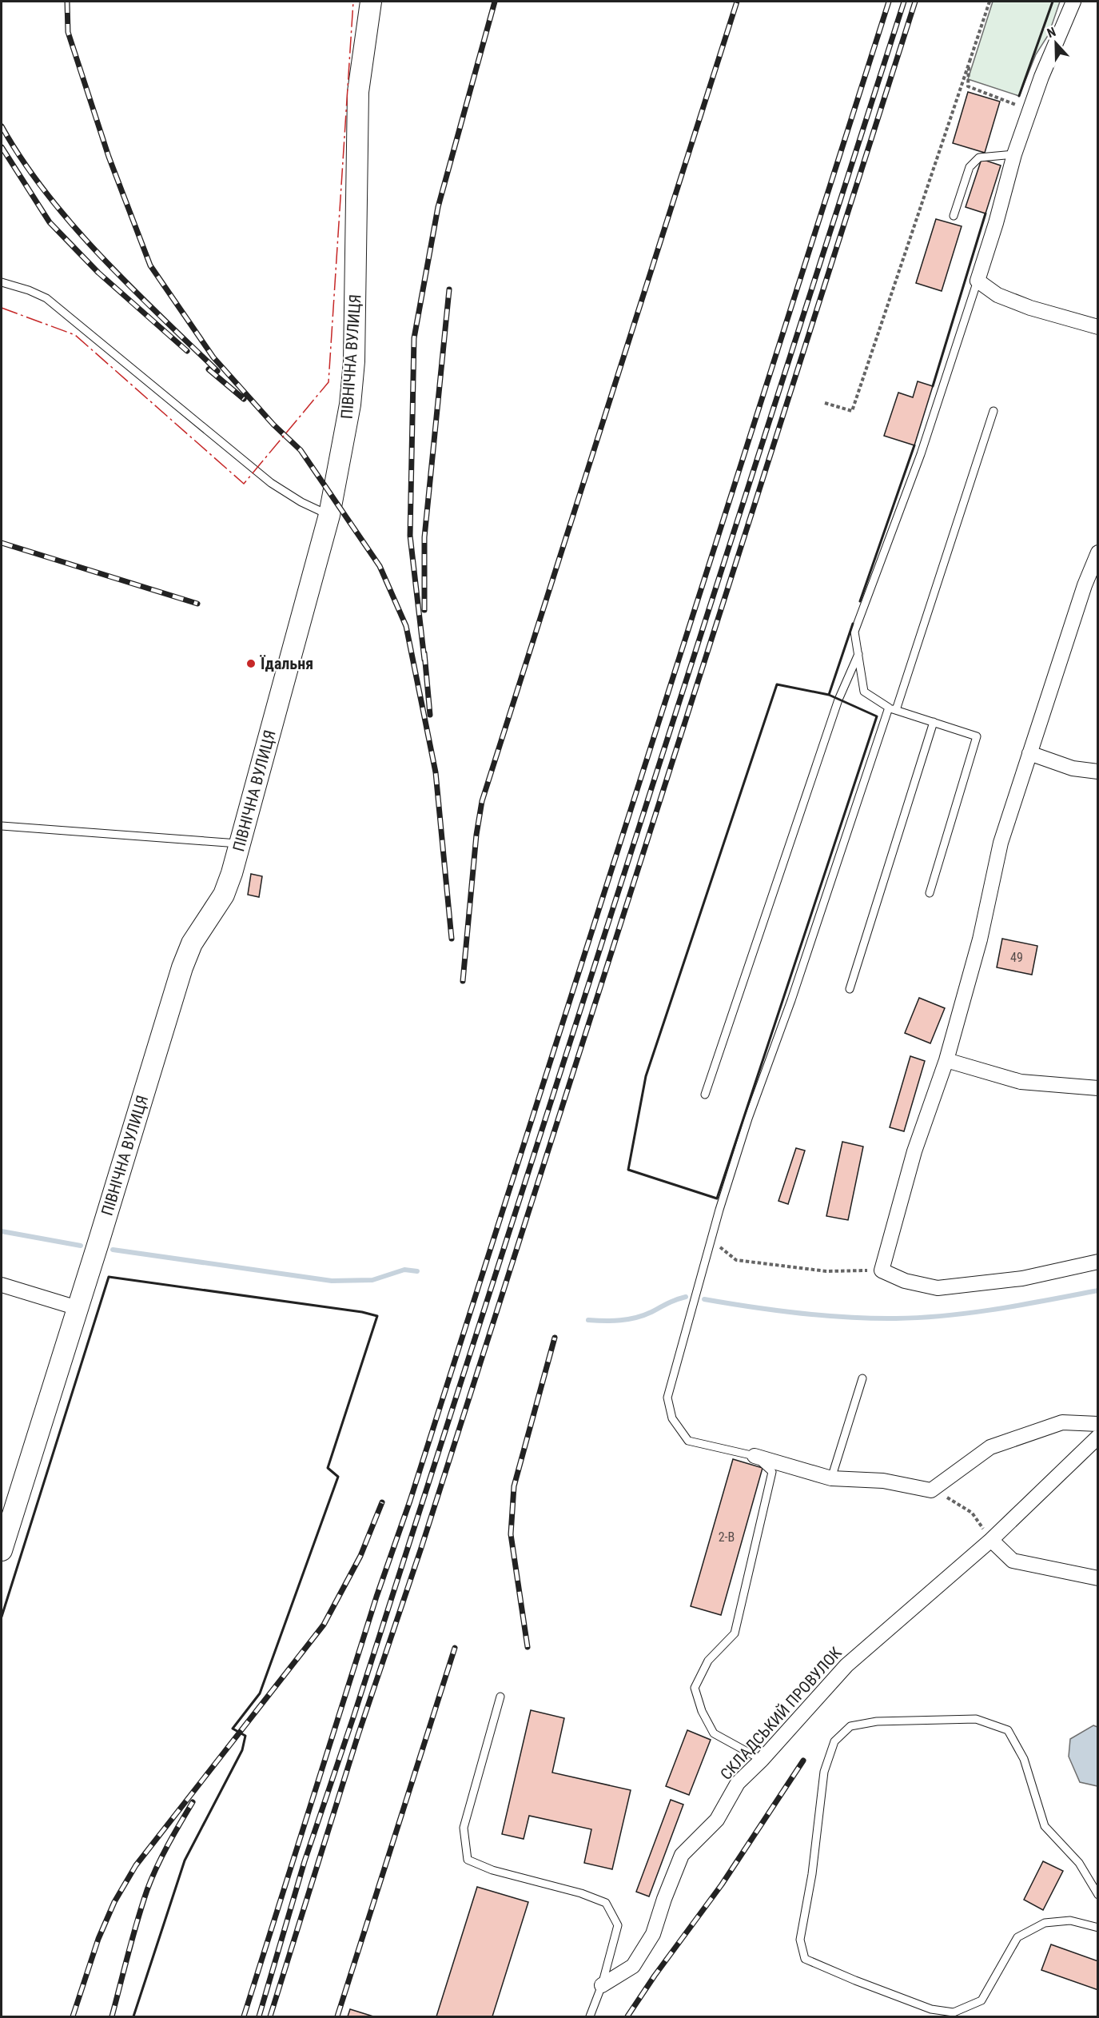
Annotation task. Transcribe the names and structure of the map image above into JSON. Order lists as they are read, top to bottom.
{
  "streets": {
    "street": ["ПІВНІЧНА ВУЛИЦЯ", "СКЛАДСЬКИЙ ПРОВУЛОК"]
  },
  "places": ["Їдальня"],
  "house_numbers": ["49", "2-В"],
  "north": "top"
}
